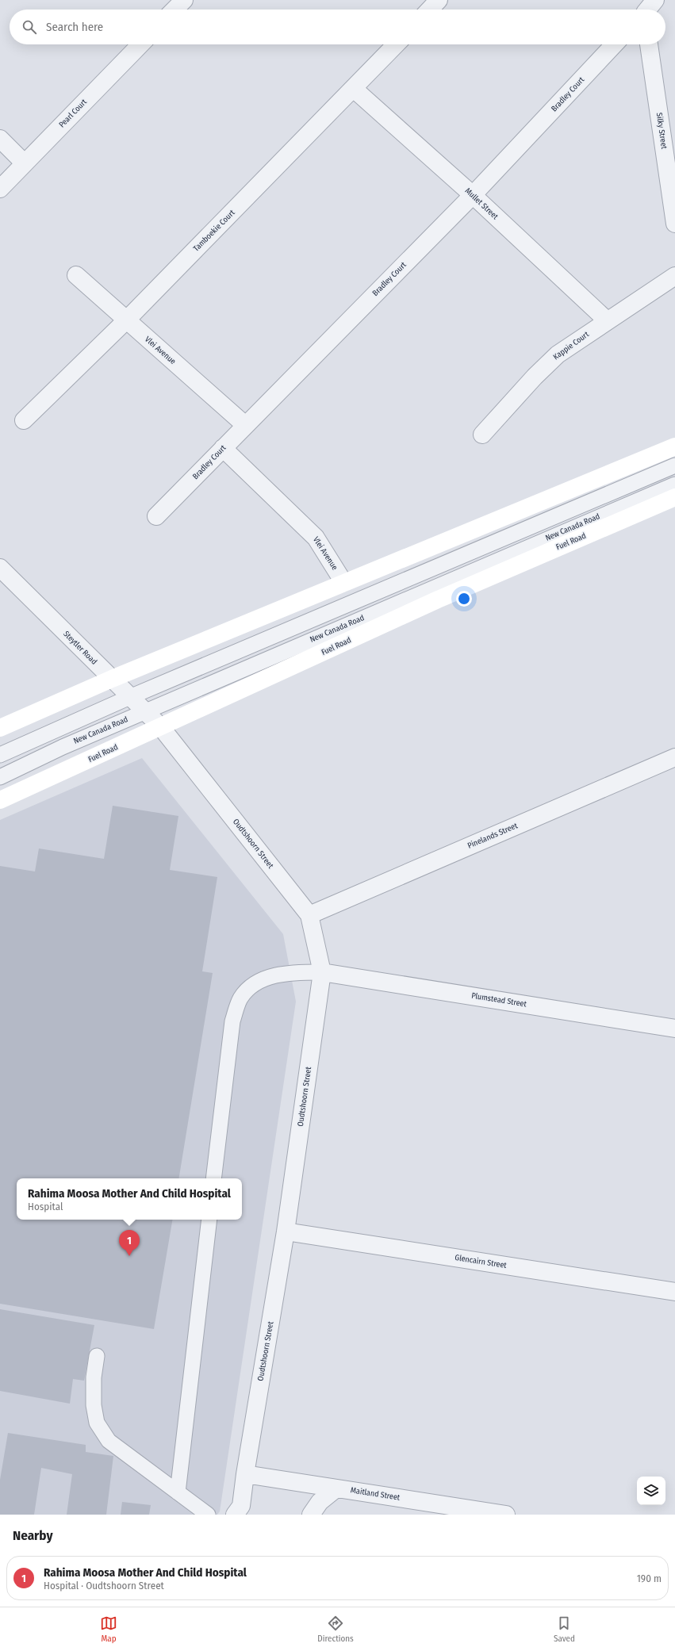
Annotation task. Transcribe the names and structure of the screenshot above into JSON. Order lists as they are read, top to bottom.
{
  "streets": {
    "main road": ["Fuel Road"],
    "street": [
      "Bradley Court",
      "Pearl Court",
      "Silky Street",
      "Mullet Street",
      "Tamboekie Court",
      "Kappie Court",
      "Vlei Avenue",
      "Steytler Road",
      "Pinelands Street",
      "Oudtshoorn Street",
      "Plumstead Street",
      "Glencairn Street",
      "Maitland Street"
    ],
    "lane": ["New Canada Road"]
  },
  "crossings": [
    ["Bradley Court", "Mullet Street"],
    ["Bradley Court", "Vlei Avenue"],
    ["Mullet Street", "Tamboekie Court"],
    ["Mullet Street", "Kappie Court"],
    ["Tamboekie Court", "Vlei Avenue"],
    ["New Canada Road", "Steytler Road"],
    ["Fuel Road", "Steytler Road"],
    ["Fuel Road", "Oudtshoorn Street"],
    ["Steytler Road", "Oudtshoorn Street"],
    ["Pinelands Street", "Oudtshoorn Street"],
    ["Oudtshoorn Street", "Plumstead Street"],
    ["Oudtshoorn Street", "Glencairn Street"],
    ["Oudtshoorn Street", "Maitland Street"]
  ],
  "page": {
    "search": "Search here",
    "popup": ["Rahima Moosa Mother And Child Hospital", "Hospital"],
    "pins": "1",
    "heading": "Nearby",
    "list": [
      {
        "mark": "1",
        "name": "Rahima Moosa Mother And Child Hospital",
        "note": "Hospital · Oudtshoorn Street",
        "value": "190 m"
      }
    ],
    "nav": ["Map", "Directions", "Saved"]
  }
}
